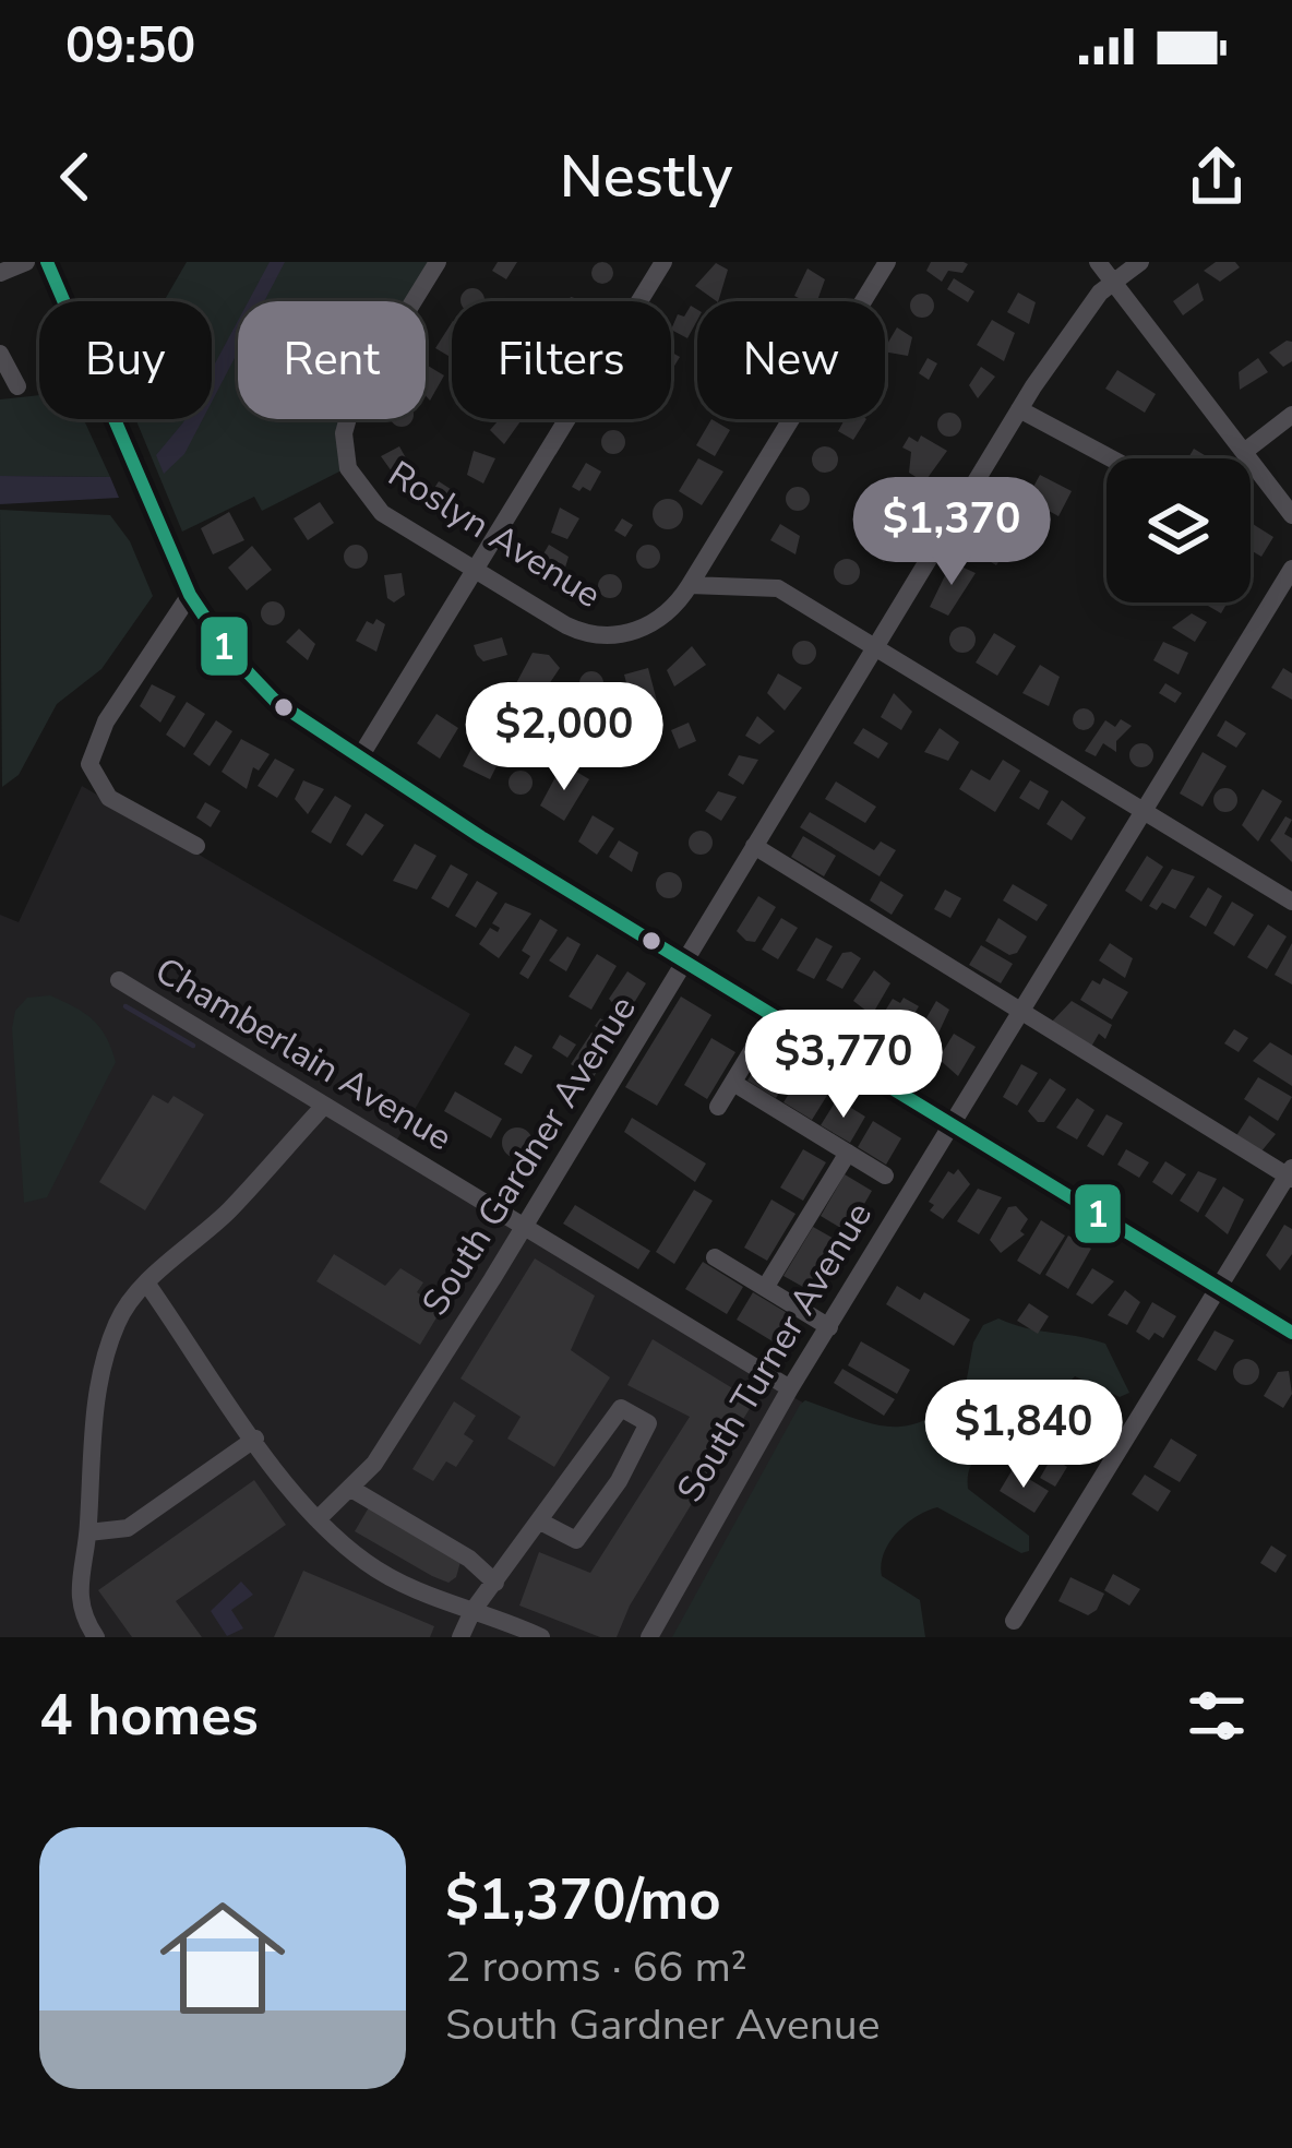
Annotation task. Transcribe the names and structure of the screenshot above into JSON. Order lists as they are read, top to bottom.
{
  "streets": {
    "street": [
      "Roslyn Avenue",
      "Chamberlain Avenue",
      "South Gardner Avenue",
      "South Turner Avenue"
    ]
  },
  "crossings": [
    ["Chamberlain Avenue", "South Gardner Avenue"],
    ["Chamberlain Avenue", "South Turner Avenue"]
  ],
  "lines": ["transit line 1"],
  "page": {
    "status": "09:50",
    "header": "Nestly",
    "chip": [
      "Buy",
      "Rent",
      "Filters",
      "New"
    ],
    "price": [
      "$1,370",
      "$2,000",
      "$3,770",
      "$1,840"
    ],
    "heading": "4 homes",
    "list": [
      {
        "name": "$1,370/mo",
        "note": "2 rooms · 66 m² · South Gardner Avenue"
      }
    ]
  }
}
